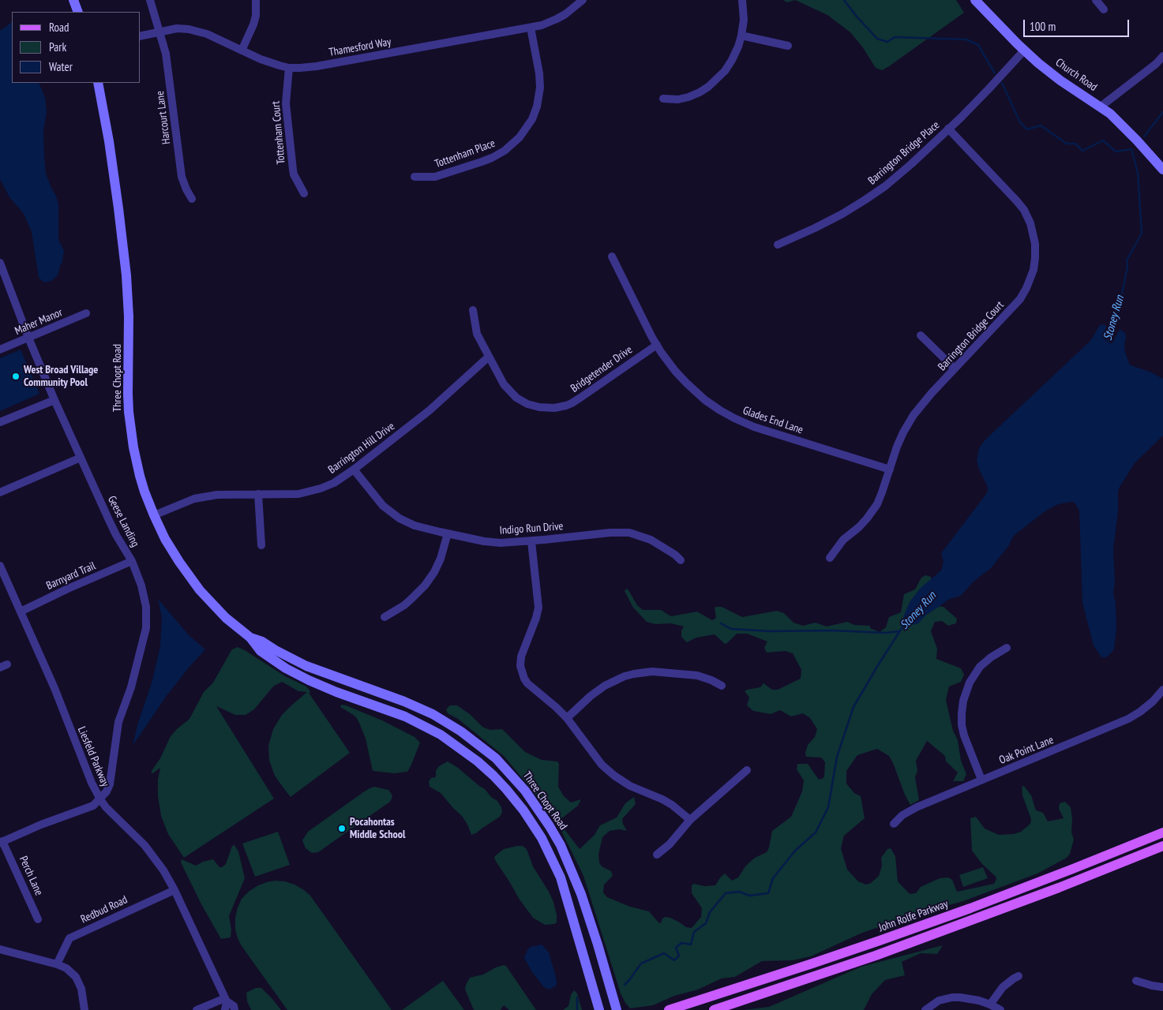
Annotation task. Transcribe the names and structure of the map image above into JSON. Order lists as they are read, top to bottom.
{
  "streets": {
    "main road": ["Church Road", "Three Chopt Road", "John Rolfe Parkway"],
    "street": [
      "Thamesford Way",
      "Harcourt Lane",
      "Tottenham Court",
      "Barrington Bridge Place",
      "Tottenham Place",
      "Maher Manor",
      "Barrington Bridge Court",
      "Bridgetender Drive",
      "Glades End Lane",
      "Barrington Hill Drive",
      "Geese Landing",
      "Indigo Run Drive",
      "Barnyard Trail",
      "Oak Point Lane",
      "Liesfeld Parkway",
      "Perch Lane",
      "Redbud Road"
    ]
  },
  "crossings": [
    ["Thamesford Way", "Harcourt Lane"],
    ["Thamesford Way", "Tottenham Court"],
    ["Thamesford Way", "Tottenham Place"],
    ["Church Road", "Barrington Bridge Place"],
    ["Barrington Bridge Place", "Barrington Bridge Court"],
    ["Maher Manor", "Geese Landing"],
    ["Barrington Bridge Court", "Glades End Lane"],
    ["Bridgetender Drive", "Glades End Lane"],
    ["Bridgetender Drive", "Barrington Hill Drive"],
    ["Three Chopt Road", "Barrington Hill Drive"],
    ["Barrington Hill Drive", "Indigo Run Drive"],
    ["Geese Landing", "Barnyard Trail"],
    ["Geese Landing", "Liesfeld Parkway"],
    ["Barnyard Trail", "Liesfeld Parkway"],
    ["Liesfeld Parkway", "Redbud Road"]
  ],
  "water": ["Stoney Run"],
  "places": ["West Broad Village Community Pool", "Pocahontas Middle School"],
  "legend": ["Road", "Park", "Water"],
  "scale_bar": "100 m"
}
